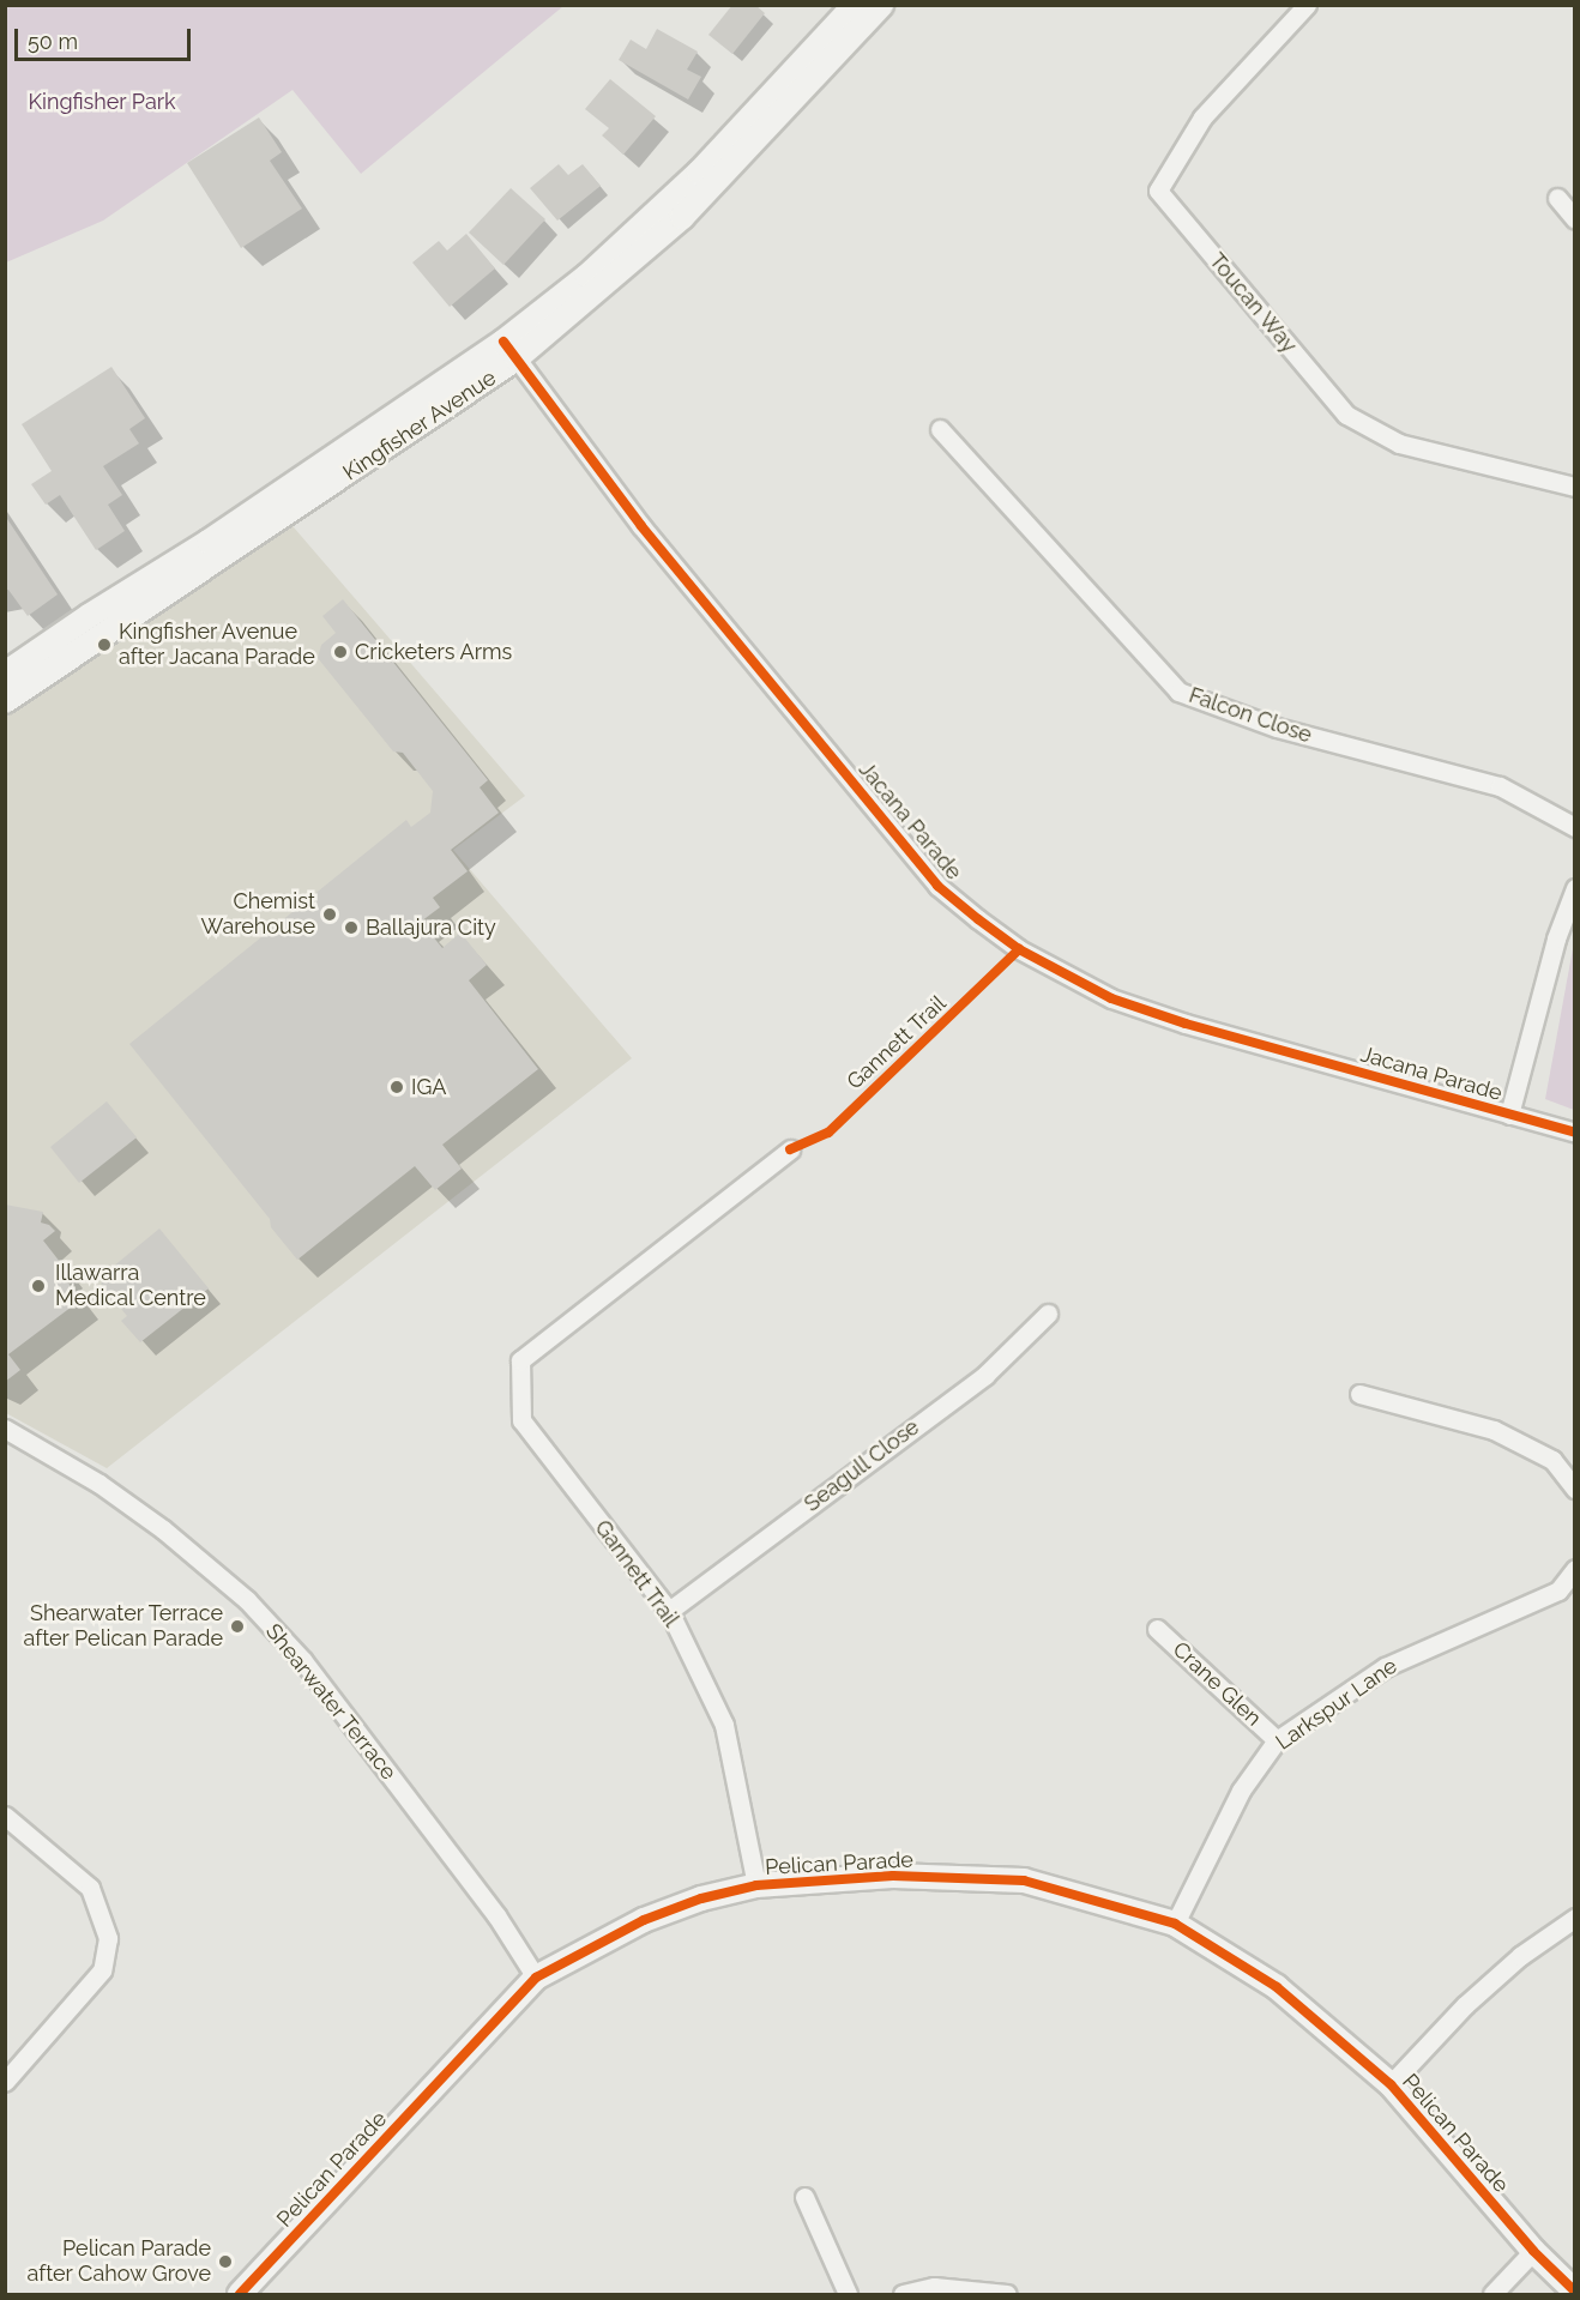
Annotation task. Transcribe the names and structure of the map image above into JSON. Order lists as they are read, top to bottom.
{
  "streets": {
    "street": [
      "Toucan Way",
      "Kingfisher Avenue",
      "Falcon Close",
      "Jacana Parade",
      "Gannett Trail",
      "Seagull Close",
      "Crane Glen",
      "Shearwater Terrace",
      "Larkspur Lane",
      "Pelican Parade"
    ]
  },
  "crossings": [
    ["Kingfisher Avenue", "Jacana Parade"],
    ["Gannett Trail", "Seagull Close"],
    ["Gannett Trail", "Pelican Parade"],
    ["Crane Glen", "Larkspur Lane"],
    ["Shearwater Terrace", "Pelican Parade"],
    ["Larkspur Lane", "Pelican Parade"]
  ],
  "parks": ["Kingfisher Park"],
  "places": [
    "Kingfisher Avenue after Jacana Parade",
    "Cricketers Arms",
    "Chemist Warehouse",
    "Ballajura City",
    "IGA",
    "Illawarra Medical Centre",
    "Shearwater Terrace after Pelican Parade",
    "Pelican Parade after Cahow Grove"
  ],
  "scale_bar": "50 m"
}
